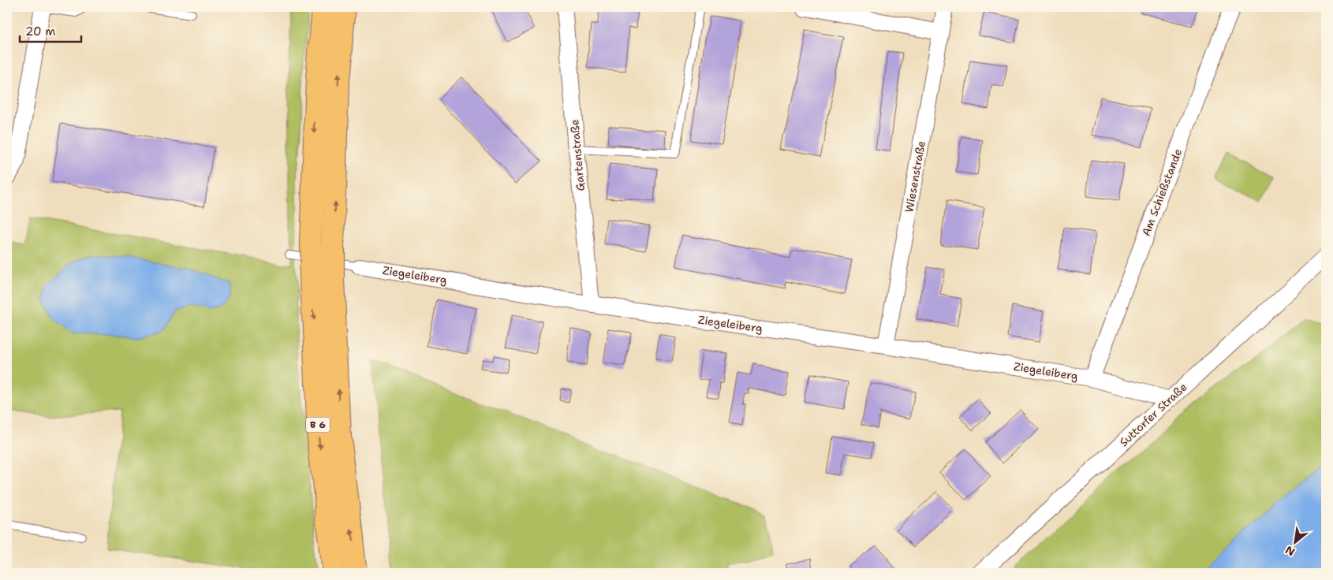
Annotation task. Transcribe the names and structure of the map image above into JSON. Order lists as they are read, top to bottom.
{
  "streets": {
    "highway": ["B 6"],
    "street": [
      "Gartenstraße",
      "Wiesenstraße",
      "Am Schießstande",
      "Ziegeleiberg",
      "Suttorfer Straße"
    ]
  },
  "crossings": [
    ["Gartenstraße", "Ziegeleiberg"],
    ["Wiesenstraße", "Ziegeleiberg"],
    ["Am Schießstande", "Ziegeleiberg"],
    ["Ziegeleiberg", "Suttorfer Straße"]
  ],
  "scale_bar": "20 m",
  "north": "bottom left"
}
